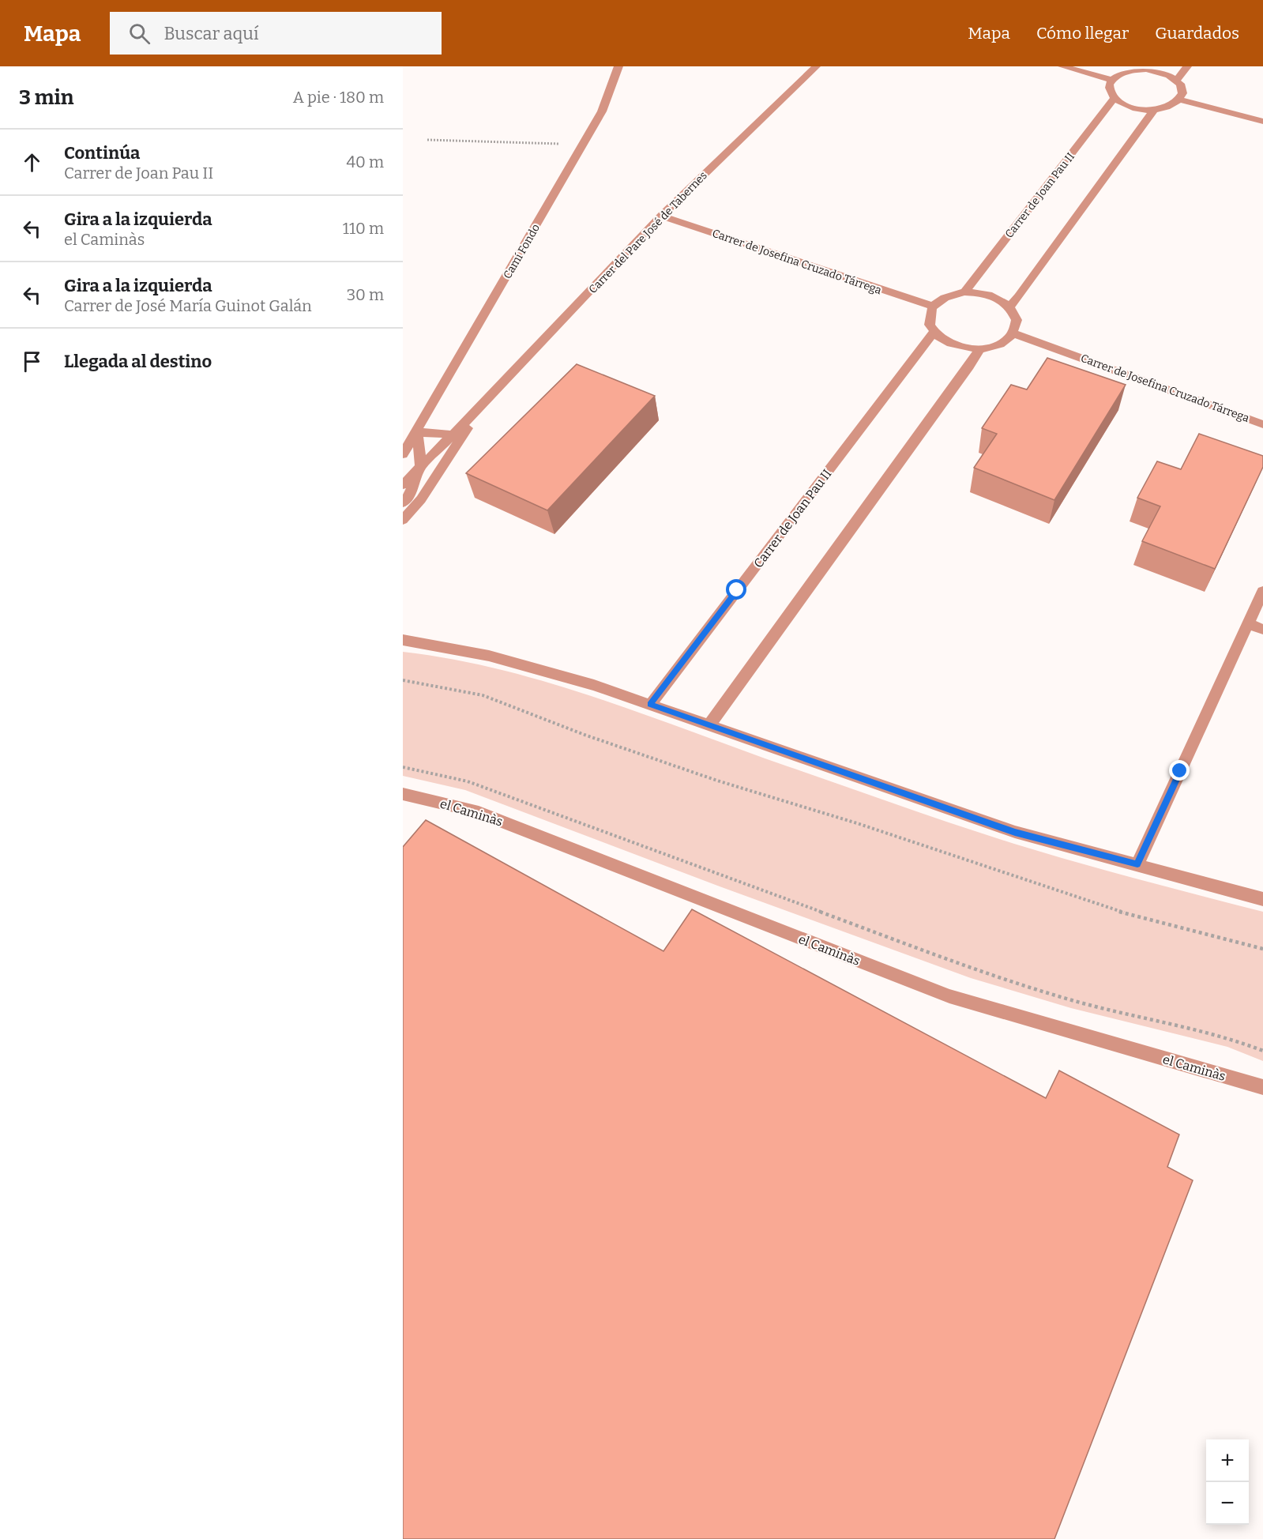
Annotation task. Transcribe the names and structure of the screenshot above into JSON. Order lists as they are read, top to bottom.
{
  "streets": {
    "street": [
      "Carrer de Joan Pau II",
      "Carrer del Pare José de Tabernes",
      "Camí Fondo",
      "Carrer de Josefina Cruzado Tárrega",
      "el Caminàs"
    ]
  },
  "crossings": [
    ["Carrer de Joan Pau II", "Carrer de Josefina Cruzado Tárrega"],
    ["Carrer del Pare José de Tabernes", "Carrer de Josefina Cruzado Tárrega"]
  ],
  "page": {
    "header": "Mapa",
    "search": "Buscar aquí",
    "nav": ["Mapa", "Cómo llegar", "Guardados"],
    "heading": ["3 min", "A pie · 180 m"],
    "list": [
      ["Continúa", "Carrer de Joan Pau II", "40 m"],
      ["Gira a la izquierda", "el Caminàs", "110 m"],
      ["Gira a la izquierda", "Carrer de José María Guinot Galán", "30 m"],
      "Llegada al destino"
    ],
    "map_buttons": ["+", "−"]
  }
}
